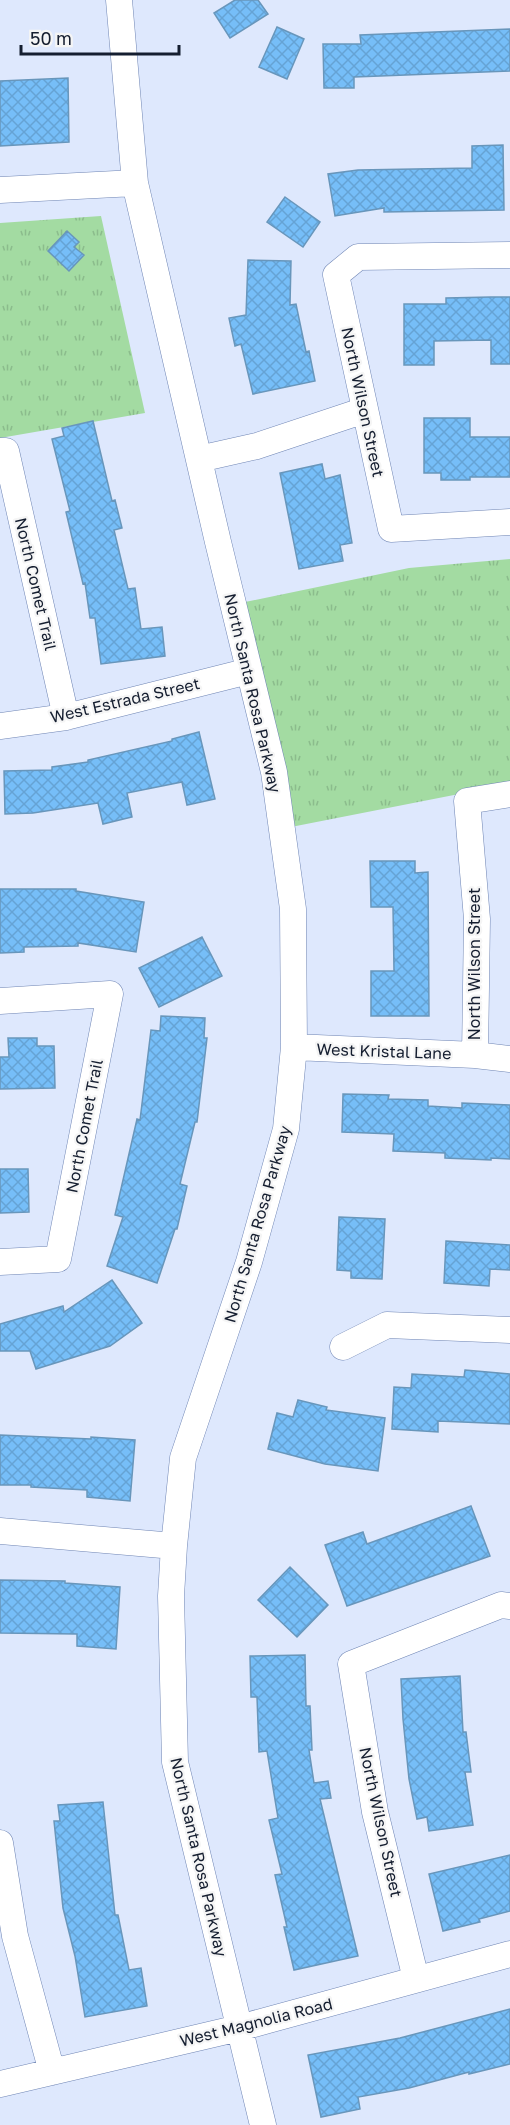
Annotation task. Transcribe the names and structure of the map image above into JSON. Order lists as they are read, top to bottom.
{
  "streets": {
    "street": [
      "North Wilson Street",
      "North Comet Trail",
      "North Santa Rosa Parkway",
      "West Estrada Street",
      "West Kristal Lane",
      "West Magnolia Road"
    ]
  },
  "crossings": [
    ["North Wilson Street", "West Kristal Lane"],
    ["North Wilson Street", "West Magnolia Road"],
    ["North Comet Trail", "West Estrada Street"],
    ["North Santa Rosa Parkway", "West Estrada Street"],
    ["North Santa Rosa Parkway", "West Kristal Lane"],
    ["North Santa Rosa Parkway", "West Magnolia Road"]
  ],
  "scale_bar": "50 m"
}
